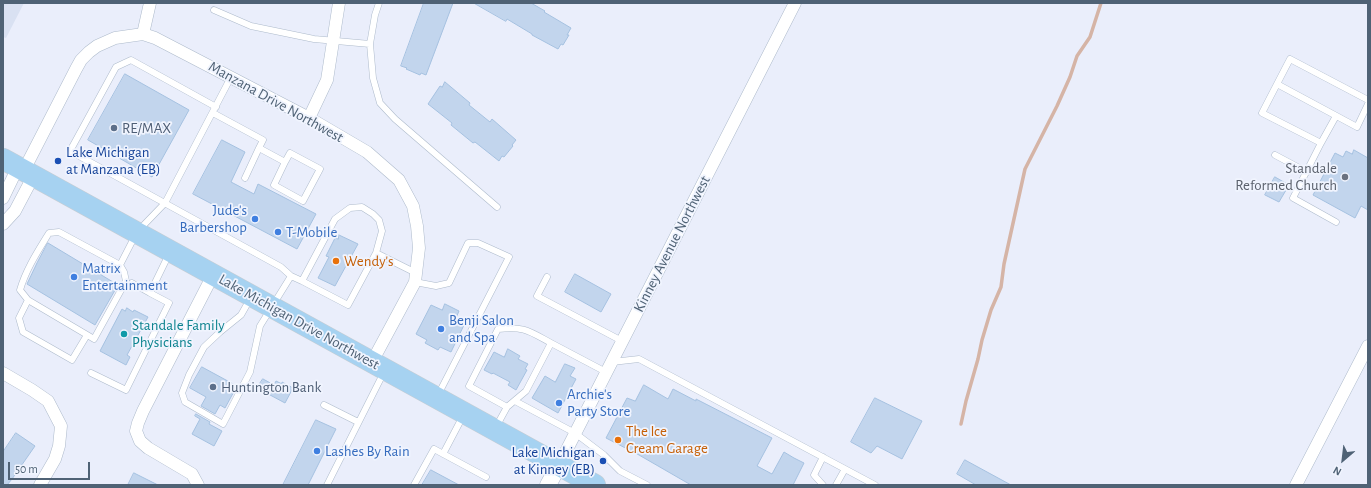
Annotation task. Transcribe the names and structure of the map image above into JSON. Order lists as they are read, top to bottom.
{
  "streets": {
    "highway": ["Lake Michigan Drive Northwest"],
    "street": ["Manzana Drive Northwest", "Kinney Avenue Northwest"]
  },
  "crossings": [
    ["Manzana Drive Northwest", "Lake Michigan Drive Northwest"],
    ["Kinney Avenue Northwest", "Lake Michigan Drive Northwest"]
  ],
  "places": [
    "RE/MAX",
    "Lake Michigan at Manzana (EB)",
    "Standale Reformed Church",
    "Jude's Barbershop",
    "T-Mobile",
    "Wendy's",
    "Matrix Entertainment",
    "Benji Salon and Spa",
    "Standale Family Physicians",
    "Huntington Bank",
    "Archie's Party Store",
    "The Ice Cream Garage",
    "Lashes By Rain",
    "Lake Michigan at Kinney (EB)"
  ],
  "scale_bar": "50 m",
  "north": "bottom left"
}
